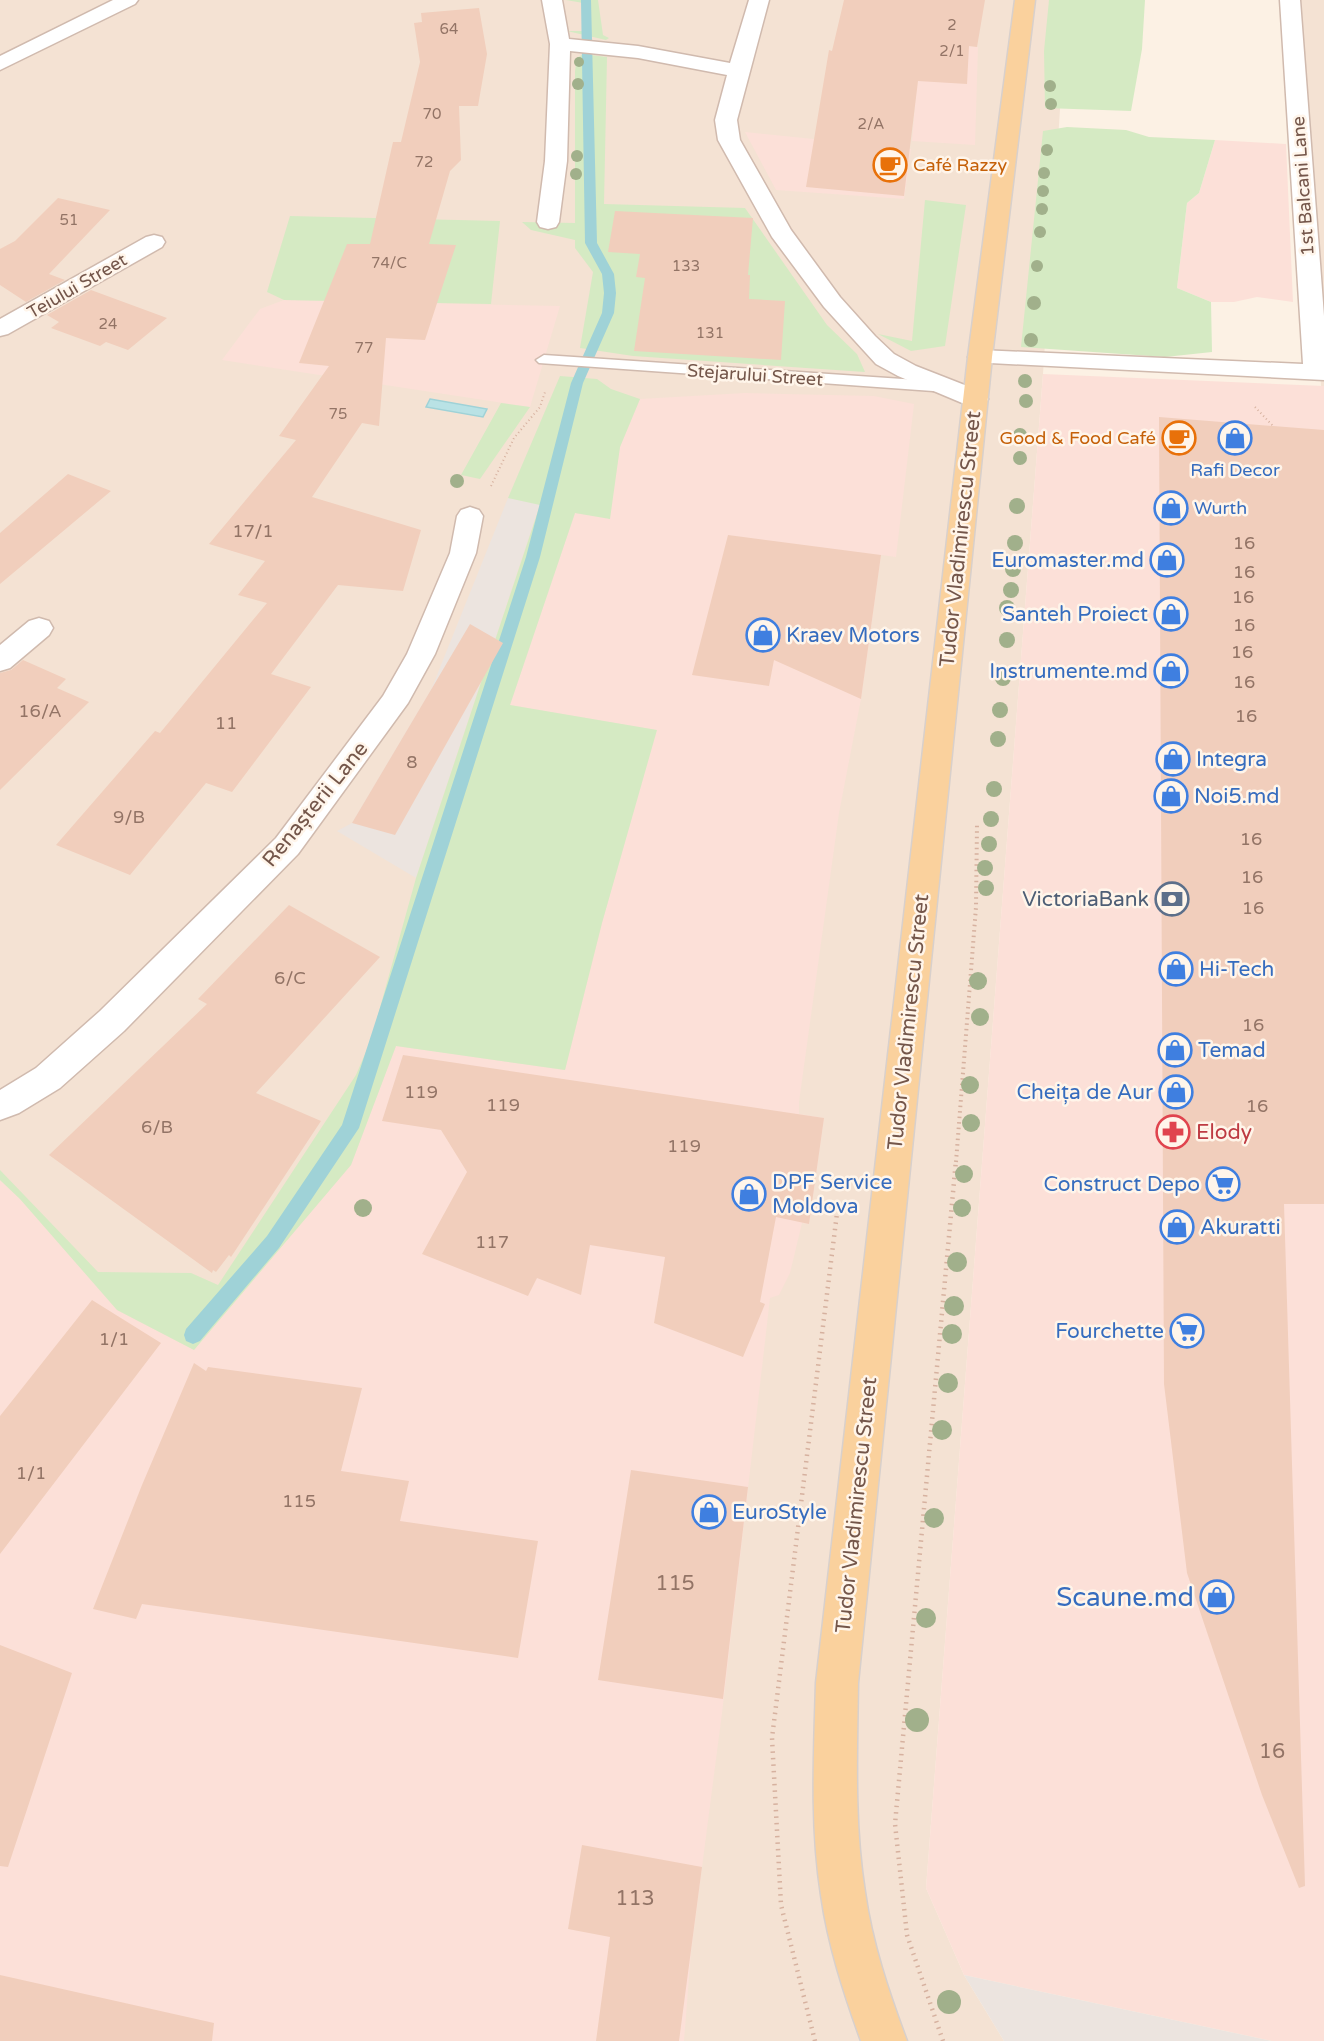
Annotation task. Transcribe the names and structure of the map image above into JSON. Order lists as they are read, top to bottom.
{
  "streets": {
    "main road": ["Tudor Vladimirescu Street"],
    "street": ["1st Balcani Lane", "Teiului Street", "Renașterii Lane"],
    "lane": ["Stejarului Street"]
  },
  "crossings": [
    ["Stejarului Street", "Tudor Vladimirescu Street"]
  ],
  "places": {
    "cafe": ["Café Razzy", "Good & Food Café"],
    "shop": [
      "Rafi Decor",
      "Wurth",
      "Euromaster.md",
      "Santeh Proiect",
      "Kraev Motors",
      "Instrumente.md",
      "Integra",
      "Noi5.md",
      "Hi-Tech",
      "Temad",
      "Cheița de Aur",
      "DPF Service Moldova",
      "Akuratti",
      "EuroStyle",
      "Scaune.md"
    ],
    "bank": ["VictoriaBank"],
    "pharmacy": ["Elody"],
    "supermarket": ["Construct Depo", "Fourchette"]
  },
  "house_numbers": [
    "2",
    "64",
    "2/1",
    "70",
    "2/A",
    "72",
    "51",
    "74/C",
    "133",
    "24",
    "131",
    "77",
    "75",
    "17/1",
    "16",
    "16",
    "16",
    "16",
    "16",
    "16",
    "16/A",
    "16",
    "11",
    "8",
    "9/B",
    "16",
    "16",
    "16",
    "6/C",
    "16",
    "119",
    "119",
    "16",
    "6/B",
    "119",
    "117",
    "1/1",
    "1/1",
    "115",
    "115",
    "16",
    "113"
  ]
}
